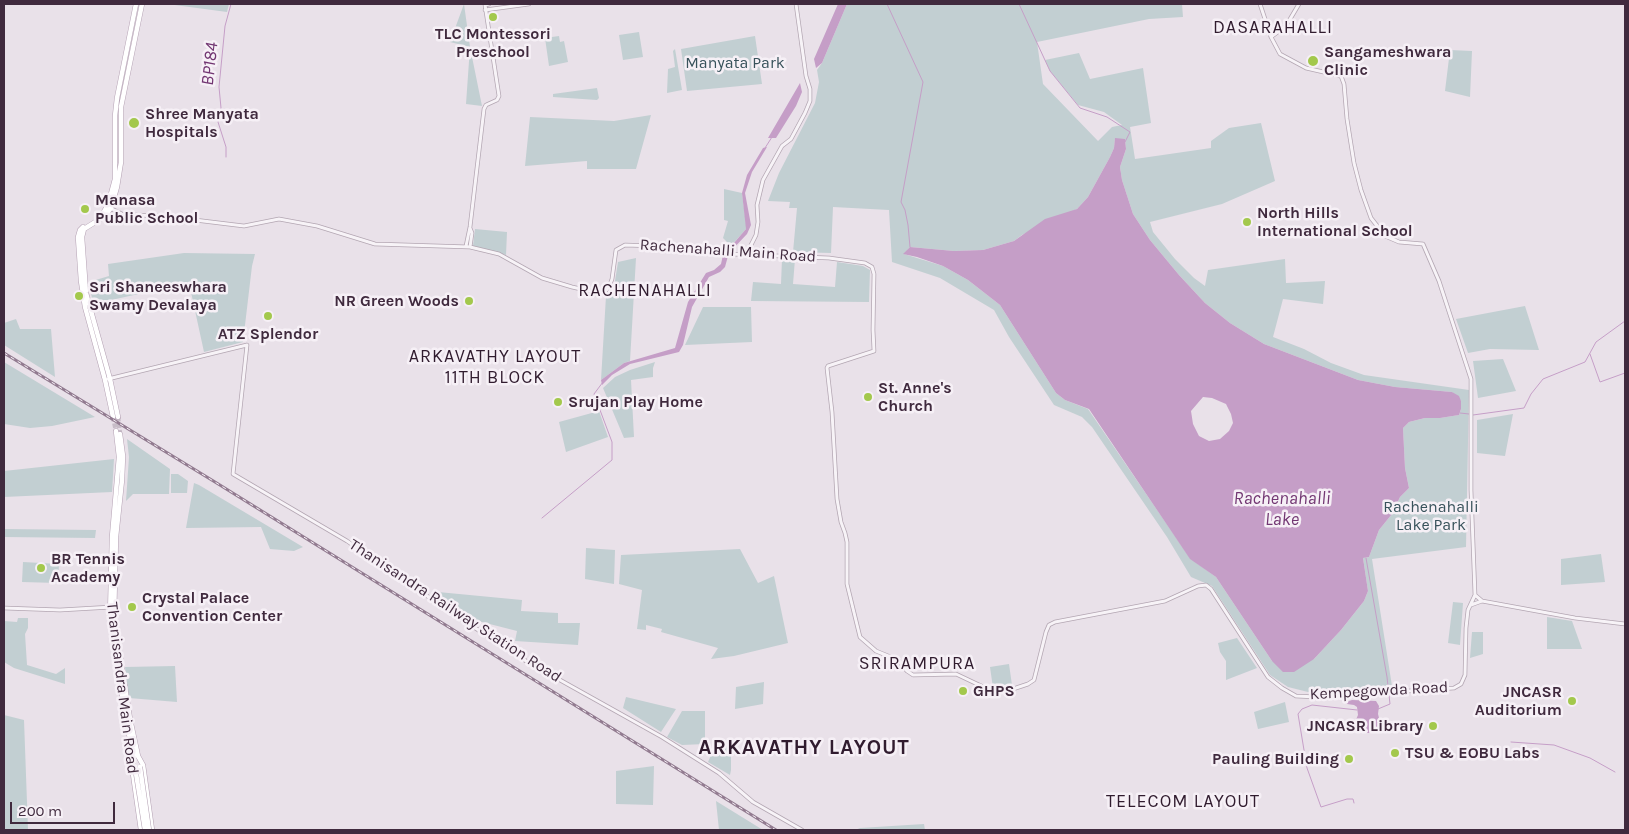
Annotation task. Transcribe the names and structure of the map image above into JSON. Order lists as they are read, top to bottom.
{
  "streets": {
    "main road": ["Thanisandra Main Road"],
    "street": ["Rachenahalli Main Road", "Thanisandra Railway Station Road", "Kempegowda Road"]
  },
  "crossings": [
    ["Rachenahalli Main Road", "Kempegowda Road"]
  ],
  "districts": [
    "DASARAHALLI",
    "RACHENAHALLI",
    "ARKAVATHY LAYOUT 11TH BLOCK",
    "SRIRAMPURA",
    "ARKAVATHY LAYOUT",
    "TELECOM LAYOUT"
  ],
  "water": ["BP184", "Rachenahalli Lake"],
  "parks": ["Manyata Park", "Rachenahalli Lake Park"],
  "places": [
    "TLC Montessori Preschool",
    "Sangameshwara Clinic",
    "Shree Manyata Hospitals",
    "Manasa Public School",
    "North Hills International School",
    "Sri Shaneeswhara Swamy Devalaya",
    "NR Green Woods",
    "ATZ Splendor",
    "St. Anne's Church",
    "Srujan Play Home",
    "BR Tennis Academy",
    "Crystal Palace Convention Center",
    "GHPS",
    "JNCASR Auditorium",
    "JNCASR Library",
    "TSU & EOBU Labs",
    "Pauling Building"
  ],
  "scale_bar": "200 m"
}
